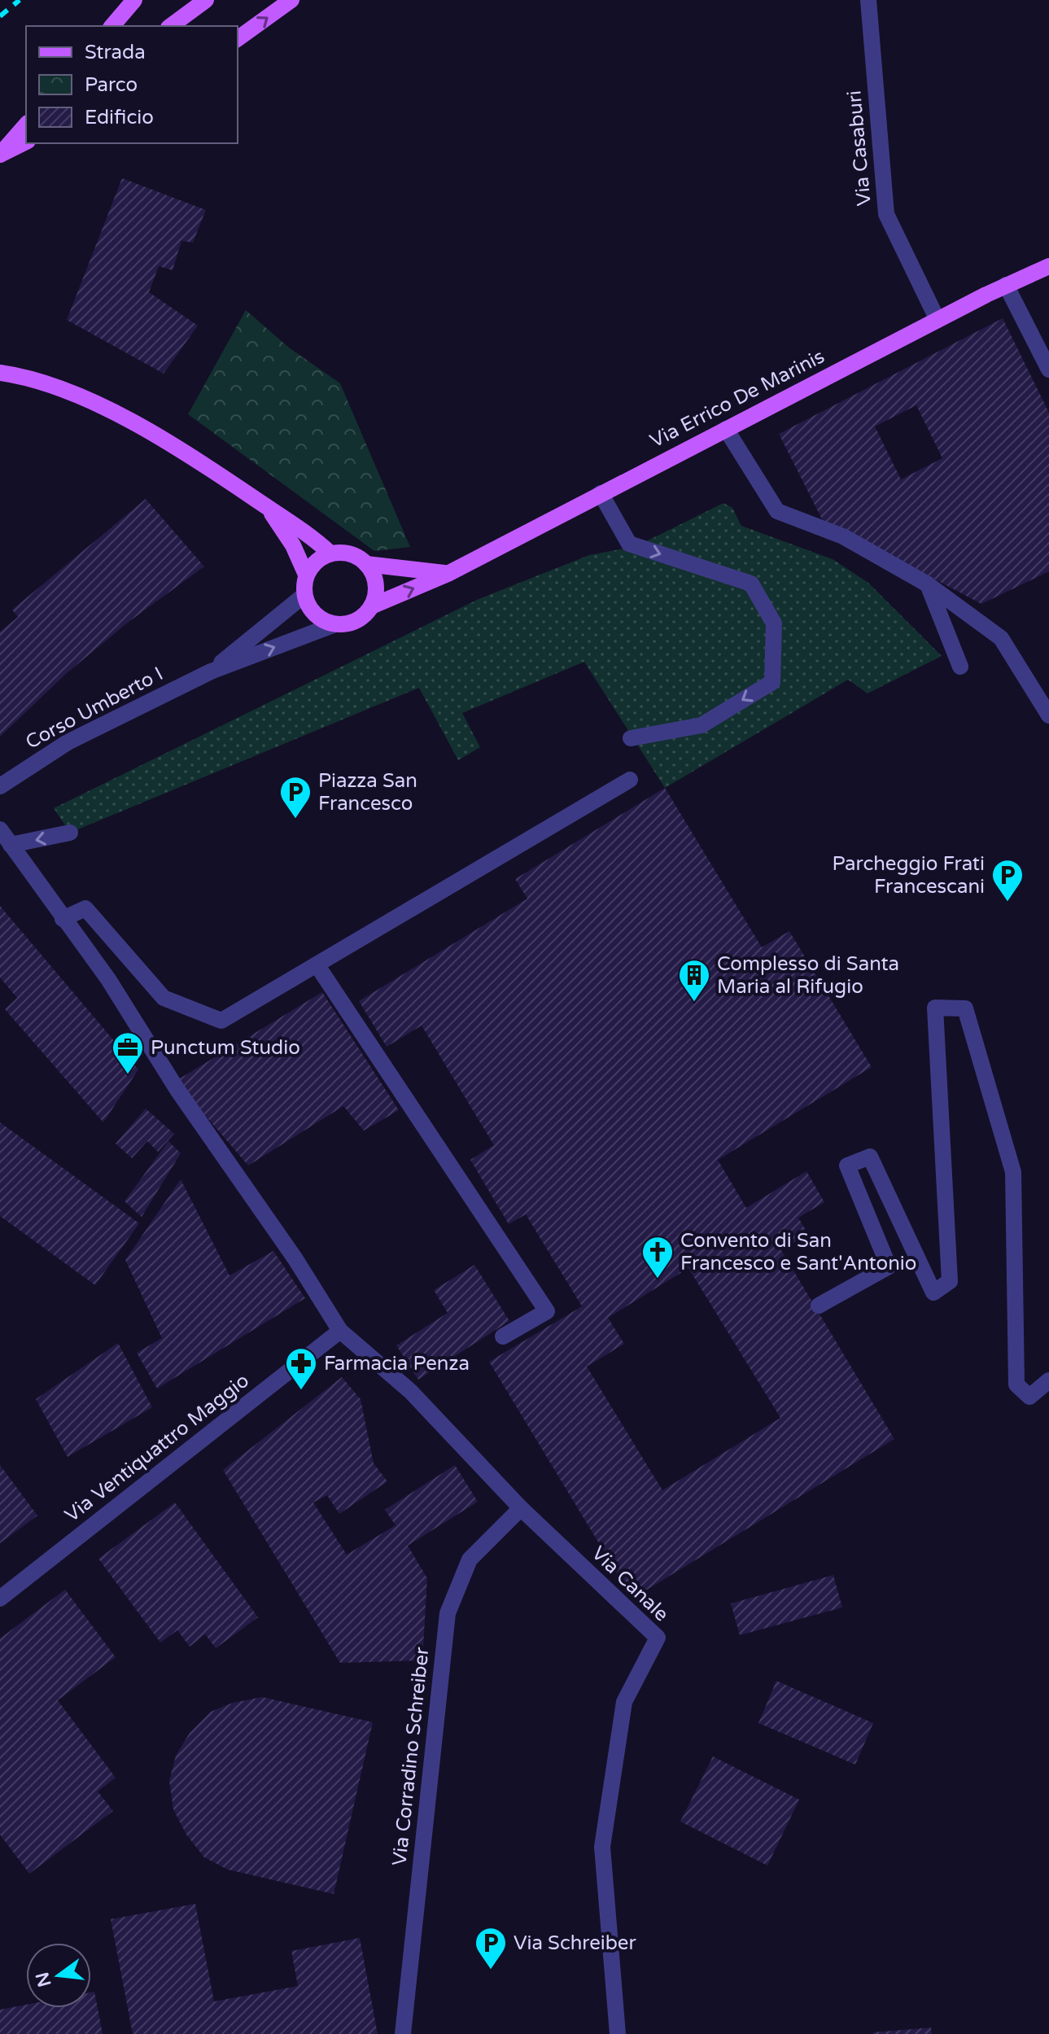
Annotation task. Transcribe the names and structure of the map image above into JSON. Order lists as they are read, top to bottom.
{
  "streets": {
    "main road": ["Via Errico De Marinis"],
    "street": [
      "Via Casaburi",
      "Corso Umberto I",
      "Via Ventiquattro Maggio",
      "Via Canale",
      "Via Corradino Schreiber"
    ]
  },
  "crossings": [
    ["Via Casaburi", "Via Errico De Marinis"],
    ["Via Errico De Marinis", "Corso Umberto I"],
    ["Via Ventiquattro Maggio", "Via Canale"],
    ["Via Canale", "Via Corradino Schreiber"]
  ],
  "places": {
    "parking": ["Piazza San Francesco", "Parcheggio Frati Francescani", "Via Schreiber"],
    "building": ["Complesso di Santa Maria al Rifugio"],
    "office": ["Punctum Studio"],
    "church": ["Convento di San Francesco e Sant'Antonio"],
    "pharmacy": ["Farmacia Penza"]
  },
  "legend": ["Strada", "Parco", "Edificio"],
  "north": "left"
}
